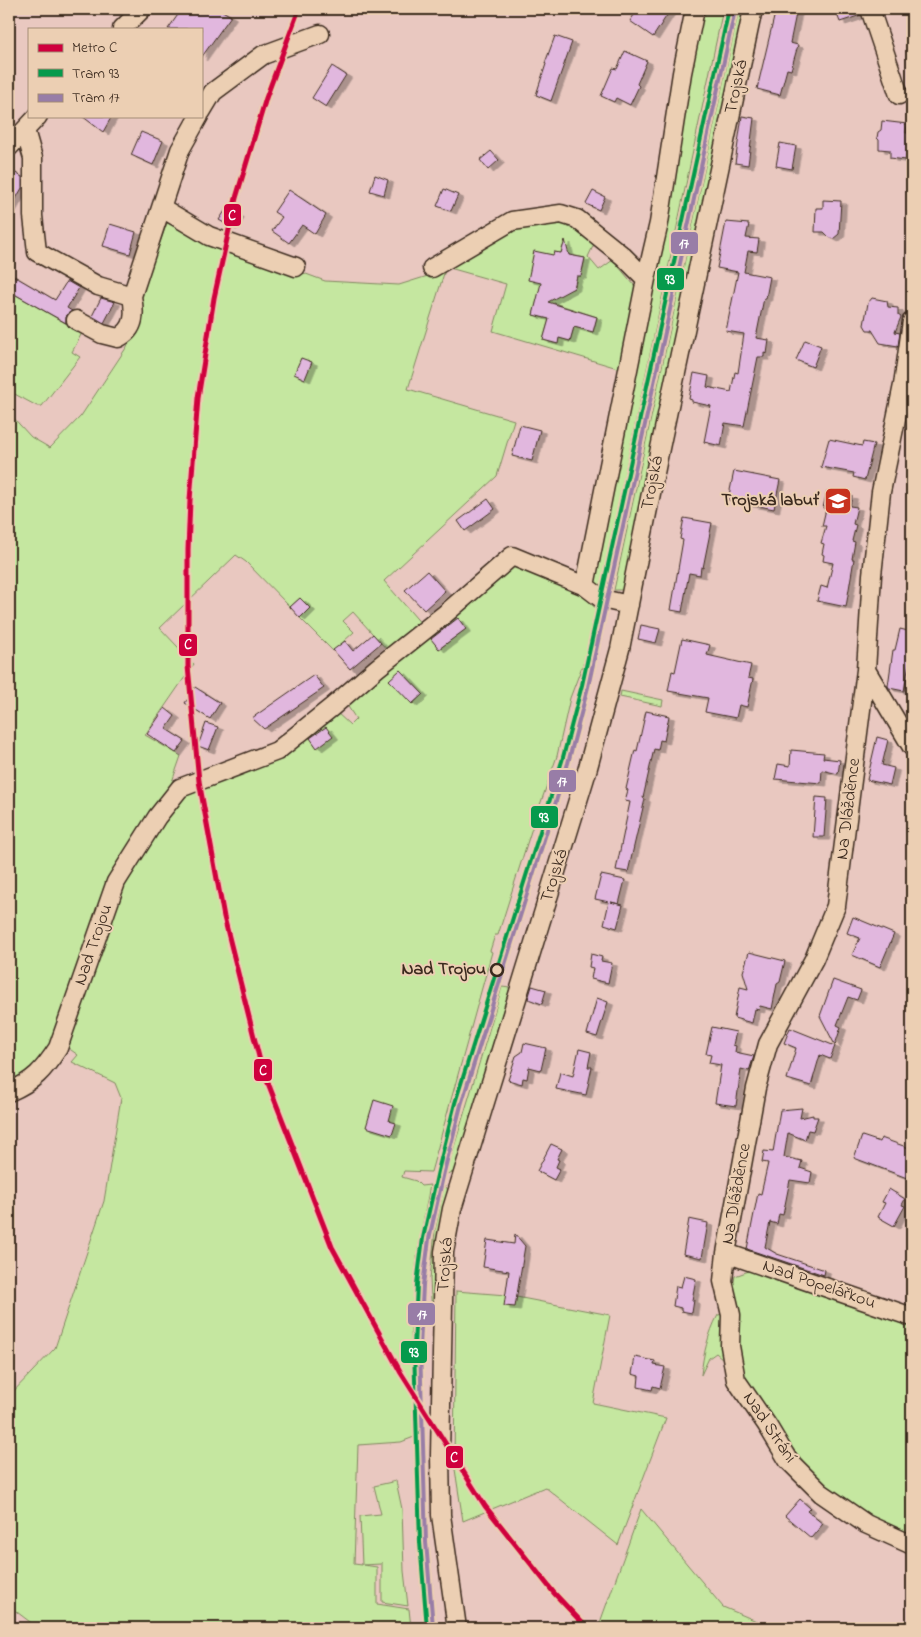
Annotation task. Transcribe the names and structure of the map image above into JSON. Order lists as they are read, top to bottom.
{
  "streets": {
    "street": [
      "Trojská",
      "Na Dlážděnce",
      "Nad Trojou",
      "Nad Popelářkou",
      "Nad Strání"
    ]
  },
  "crossings": [
    ["Trojská", "Nad Trojou"],
    ["Na Dlážděnce", "Nad Popelářkou"],
    ["Na Dlážděnce", "Nad Strání"]
  ],
  "places": {
    "school or university": ["Trojská labuť"],
    "other": ["Nad Trojou"]
  },
  "lines": ["metro line C", "tram line 93", "tram line 17"],
  "legend": ["Metro C", "Tram 93", "Tram 17"]
}
